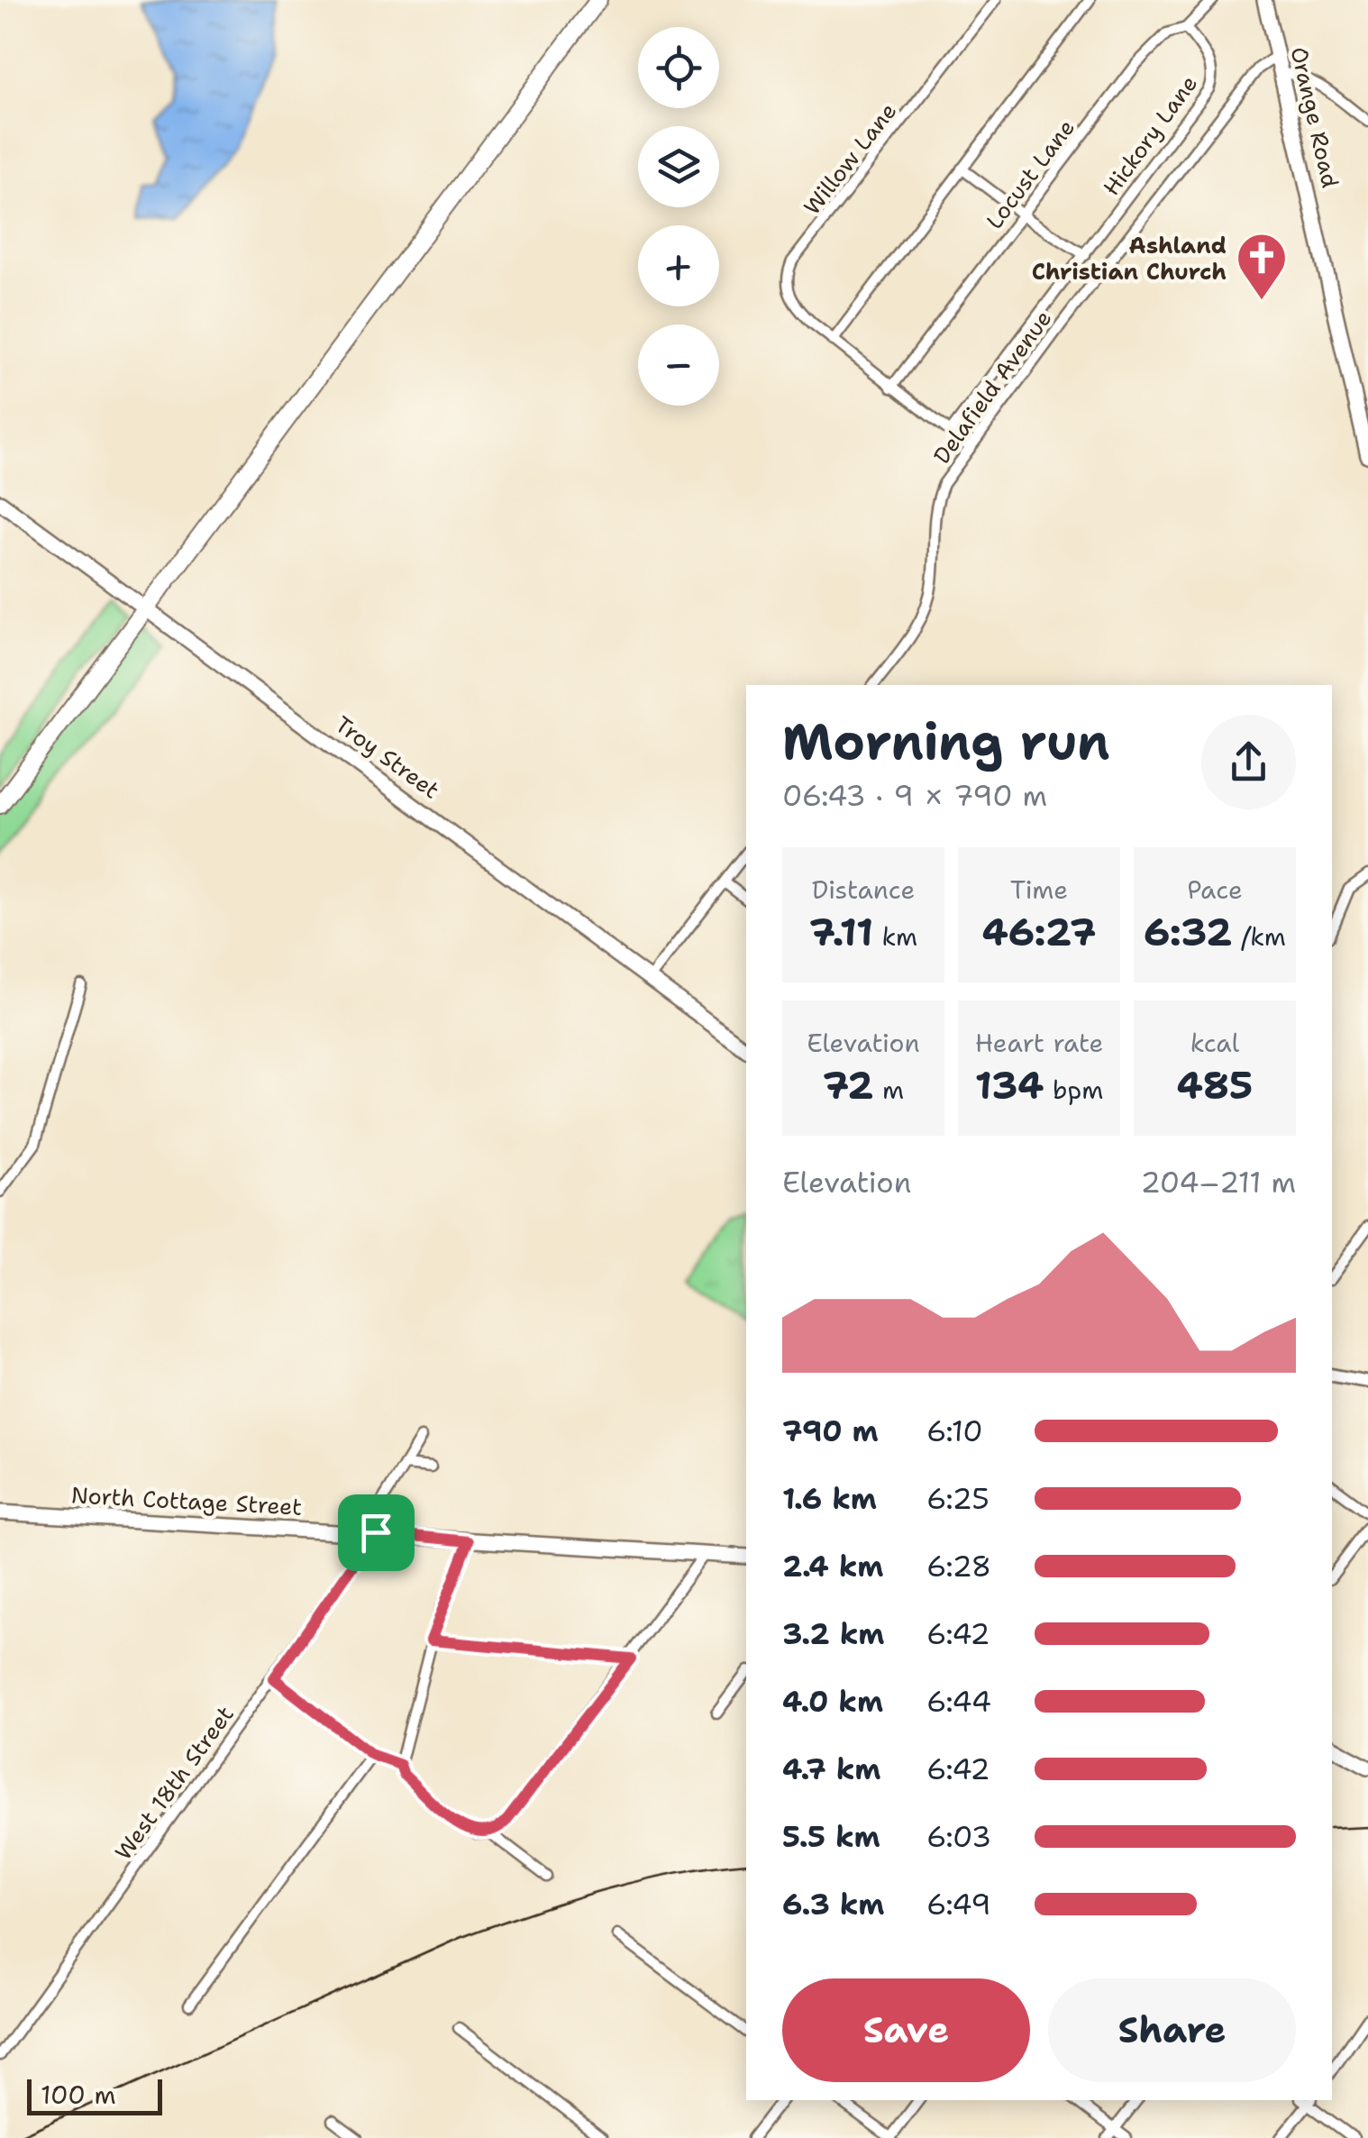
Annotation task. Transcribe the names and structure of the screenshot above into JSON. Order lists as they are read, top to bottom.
{
  "streets": {
    "main road": ["Orange Road", "Troy Street", "North Cottage Street"],
    "street": [
      "Hickory Lane",
      "Willow Lane",
      "Locust Lane",
      "Delafield Avenue",
      "West 18th Street"
    ]
  },
  "crossings": [
    ["Orange Road", "Delafield Avenue"],
    ["Hickory Lane", "Willow Lane"],
    ["Hickory Lane", "Locust Lane"],
    ["Willow Lane", "Locust Lane"],
    ["Willow Lane", "Delafield Avenue"],
    ["North Cottage Street", "West 18th Street"]
  ],
  "places": {
    "church": ["Ashland Christian Church"]
  },
  "scale_bar": "100 m",
  "page": {
    "map_buttons": ["+", "−"],
    "heading": ["Morning run", "06:43 · 9 × 790 m"],
    "stats": [
      ["Distance", "7.11 km"],
      ["Time", "46:27"],
      ["Pace", "6:32 /km"],
      ["Elevation", "72 m"],
      ["Heart rate", "134 bpm"],
      ["kcal", "485"]
    ],
    "chart": ["Elevation", "204–211 m"],
    "list": [
      {
        "name": "790 m",
        "note": "6:10"
      },
      {
        "name": "1.6 km",
        "note": "6:25"
      },
      {
        "name": "2.4 km",
        "note": "6:28"
      },
      {
        "name": "3.2 km",
        "note": "6:42"
      },
      {
        "name": "4.0 km",
        "note": "6:44"
      },
      {
        "name": "4.7 km",
        "note": "6:42"
      },
      {
        "name": "5.5 km",
        "note": "6:03"
      },
      {
        "name": "6.3 km",
        "note": "6:49"
      }
    ],
    "buttons": ["Save", "Share"],
    "scale": "100 m"
  }
}
